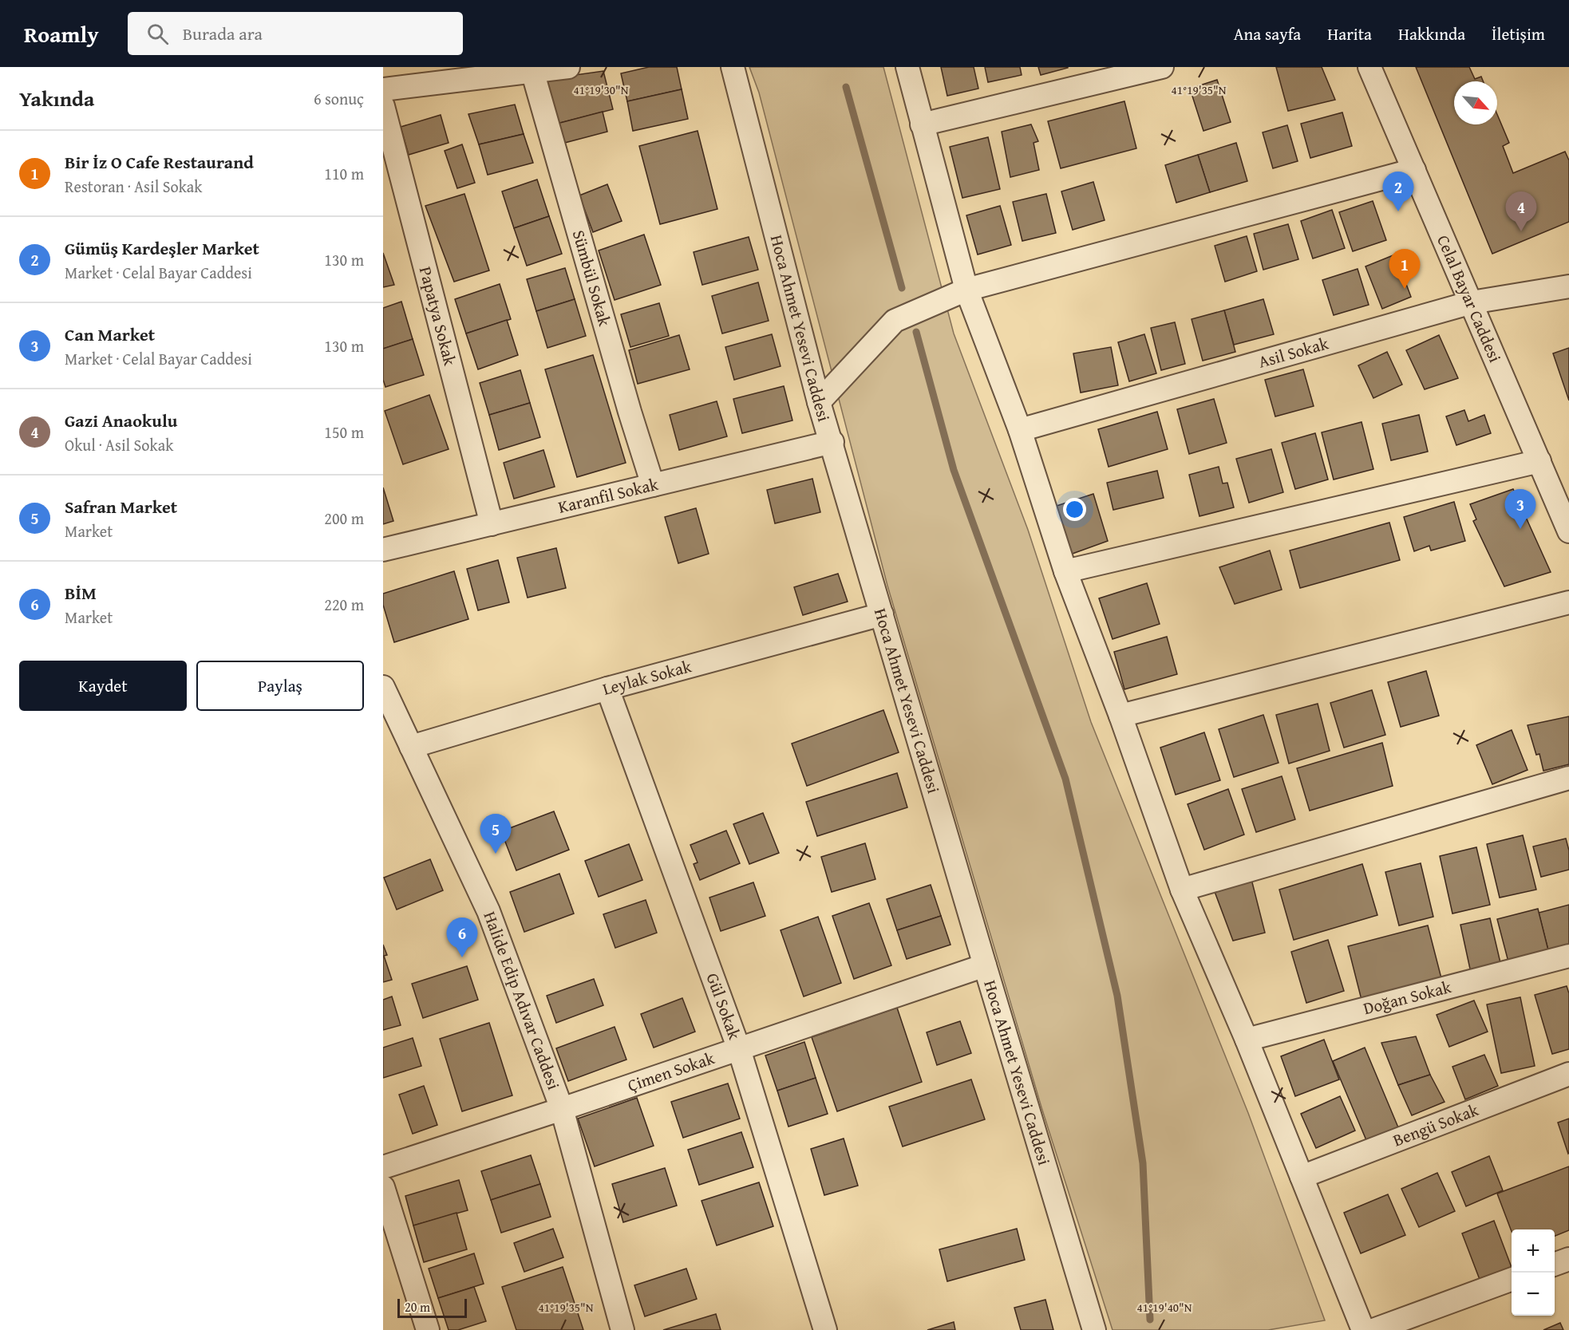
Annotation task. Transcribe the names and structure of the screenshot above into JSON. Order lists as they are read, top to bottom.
{
  "streets": {
    "street": [
      "Sümbül Sokak",
      "Celal Bayar Caddesi",
      "Papatya Sokak",
      "Hoca Ahmet Yesevi Caddesi",
      "Asil Sokak",
      "Karanfil Sokak",
      "Leylak Sokak",
      "Doğan Sokak",
      "Halide Edip Adıvar Caddesi",
      "Gül Sokak",
      "Çimen Sokak",
      "Bengü Sokak"
    ]
  },
  "crossings": [
    ["Sümbül Sokak", "Karanfil Sokak"],
    ["Celal Bayar Caddesi", "Asil Sokak"],
    ["Papatya Sokak", "Karanfil Sokak"],
    ["Hoca Ahmet Yesevi Caddesi", "Karanfil Sokak"],
    ["Hoca Ahmet Yesevi Caddesi", "Leylak Sokak"],
    ["Hoca Ahmet Yesevi Caddesi", "Çimen Sokak"],
    ["Leylak Sokak", "Halide Edip Adıvar Caddesi"],
    ["Leylak Sokak", "Gül Sokak"],
    ["Halide Edip Adıvar Caddesi", "Çimen Sokak"],
    ["Gül Sokak", "Çimen Sokak"]
  ],
  "scale_bar": "20 m",
  "north": "bottom right",
  "page": {
    "header": "Roamly",
    "search": "Burada ara",
    "nav": [
      "Ana sayfa",
      "Harita",
      "Hakkında",
      "İletişim"
    ],
    "heading": ["Yakında", "6 sonuç"],
    "list": [
      {
        "mark": "1",
        "name": "Bir İz O Cafe Restaurand",
        "note": "Restoran · Asil Sokak",
        "value": "110 m"
      },
      {
        "mark": "2",
        "name": "Gümüş Kardeşler Market",
        "note": "Market · Celal Bayar Caddesi",
        "value": "130 m"
      },
      {
        "mark": "3",
        "name": "Can Market",
        "note": "Market · Celal Bayar Caddesi",
        "value": "130 m"
      },
      {
        "mark": "4",
        "name": "Gazi Anaokulu",
        "note": "Okul · Asil Sokak",
        "value": "150 m"
      },
      {
        "mark": "5",
        "name": "Safran Market",
        "note": "Market",
        "value": "200 m"
      },
      {
        "mark": "6",
        "name": "BİM",
        "note": "Market",
        "value": "220 m"
      }
    ],
    "pins": [
      "2",
      "4",
      "1",
      "3",
      "5",
      "6"
    ],
    "buttons": ["Kaydet", "Paylaş"],
    "map_buttons": ["+", "−"],
    "scale": "20 m"
  },
  "coordinates": ["41°19'30\"N", "41°19'35\"N", "41°19'40\"N"]
}
